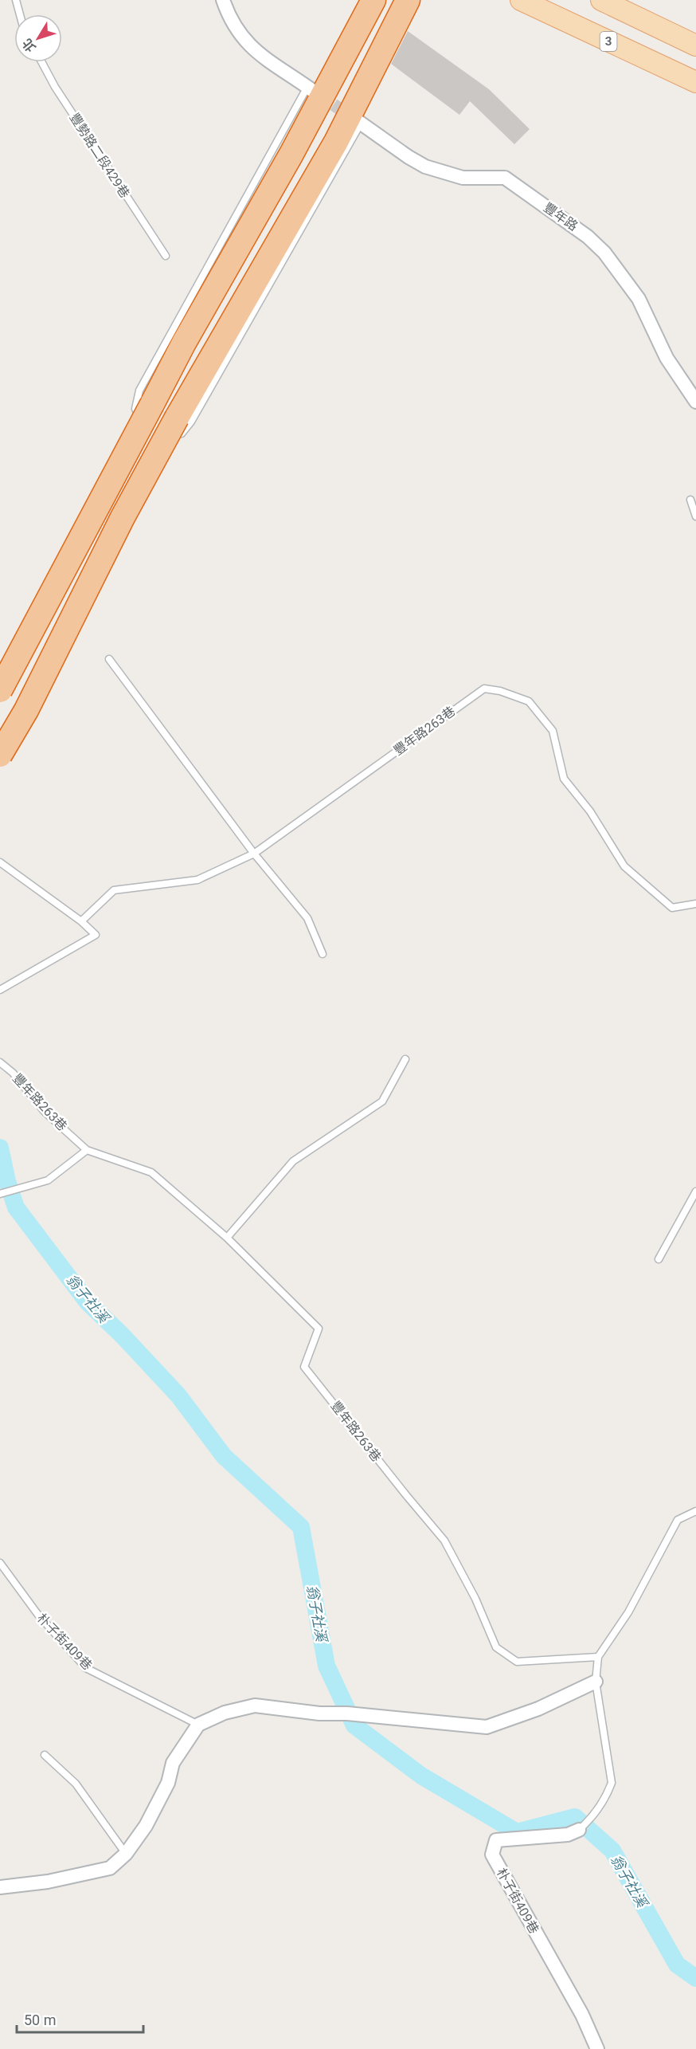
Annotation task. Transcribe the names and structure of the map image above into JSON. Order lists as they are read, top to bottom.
{
  "streets": {
    "main road": ["3"],
    "street": ["豐年路", "朴子街409巷"],
    "lane": ["豐勢路二段429巷", "豐年路263巷"]
  },
  "crossings": [
    ["豐年路263巷", "朴子街409巷"]
  ],
  "water": ["翁子社溪"],
  "scale_bar": "50 m",
  "north": "bottom left"
}
